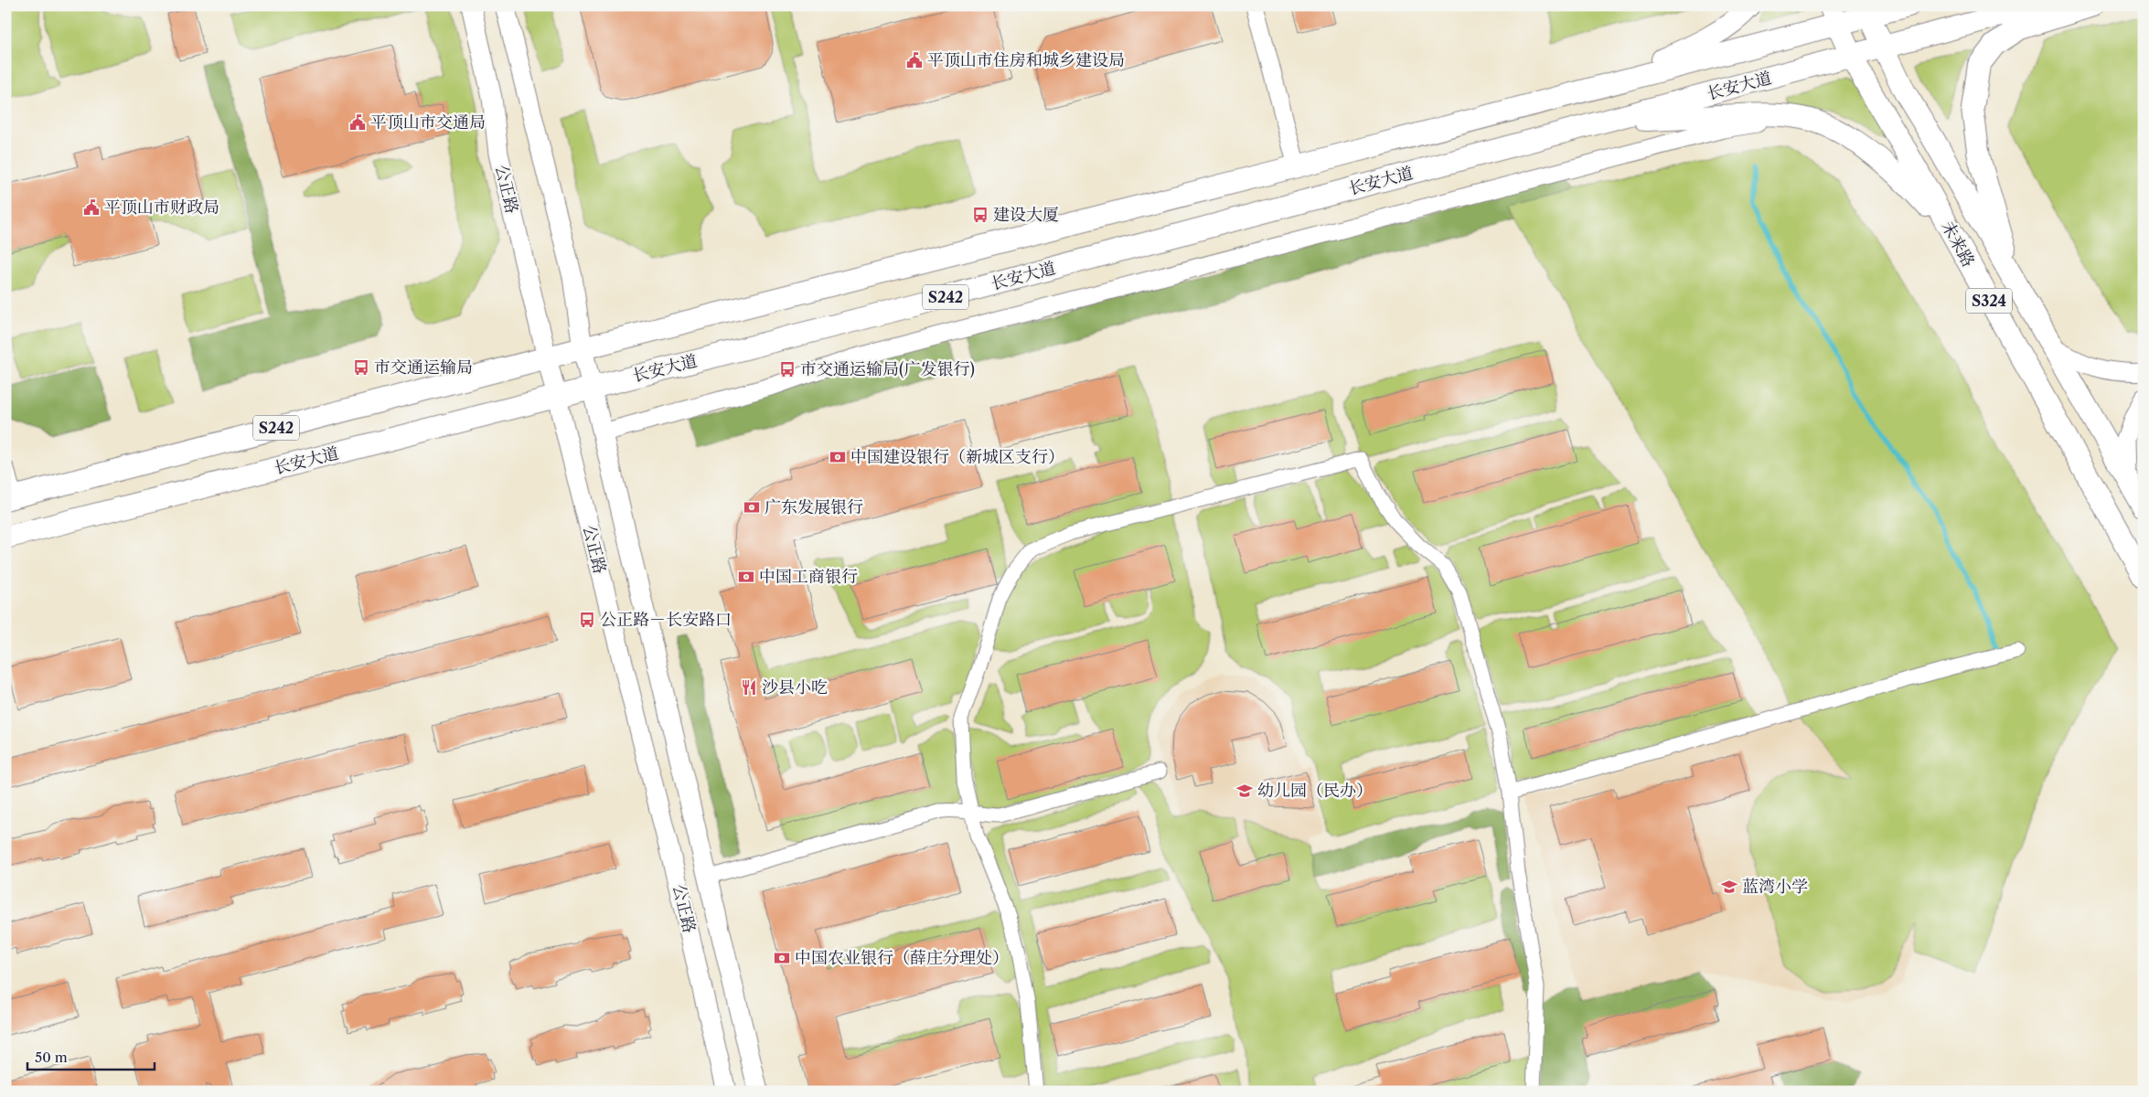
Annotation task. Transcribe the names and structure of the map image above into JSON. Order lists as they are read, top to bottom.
{
  "streets": {
    "main road": [
      "长安大道",
      "公正路",
      "未来路",
      "S242",
      "S324"
    ]
  },
  "crossings": [
    ["长安大道", "公正路"],
    ["长安大道", "未来路"],
    ["公正路", "S242"],
    ["未来路", "S242"]
  ],
  "places": {
    "public building": ["平顶山市住房和城乡建设局", "平顶山市交通局", "平顶山市财政局"],
    "bus stop": [
      "建设大厦",
      "市交通运输局",
      "市交通运输局(广发银行)",
      "公正路－长安路口"
    ],
    "bank": [
      "中国建设银行（新城区支行）",
      "广东发展银行",
      "中国工商银行",
      "中国农业银行（薛庄分理处）"
    ],
    "restaurant": ["沙县小吃"],
    "school or university": ["幼儿园（民办）", "蓝湾小学"]
  },
  "scale_bar": "50 m"
}
